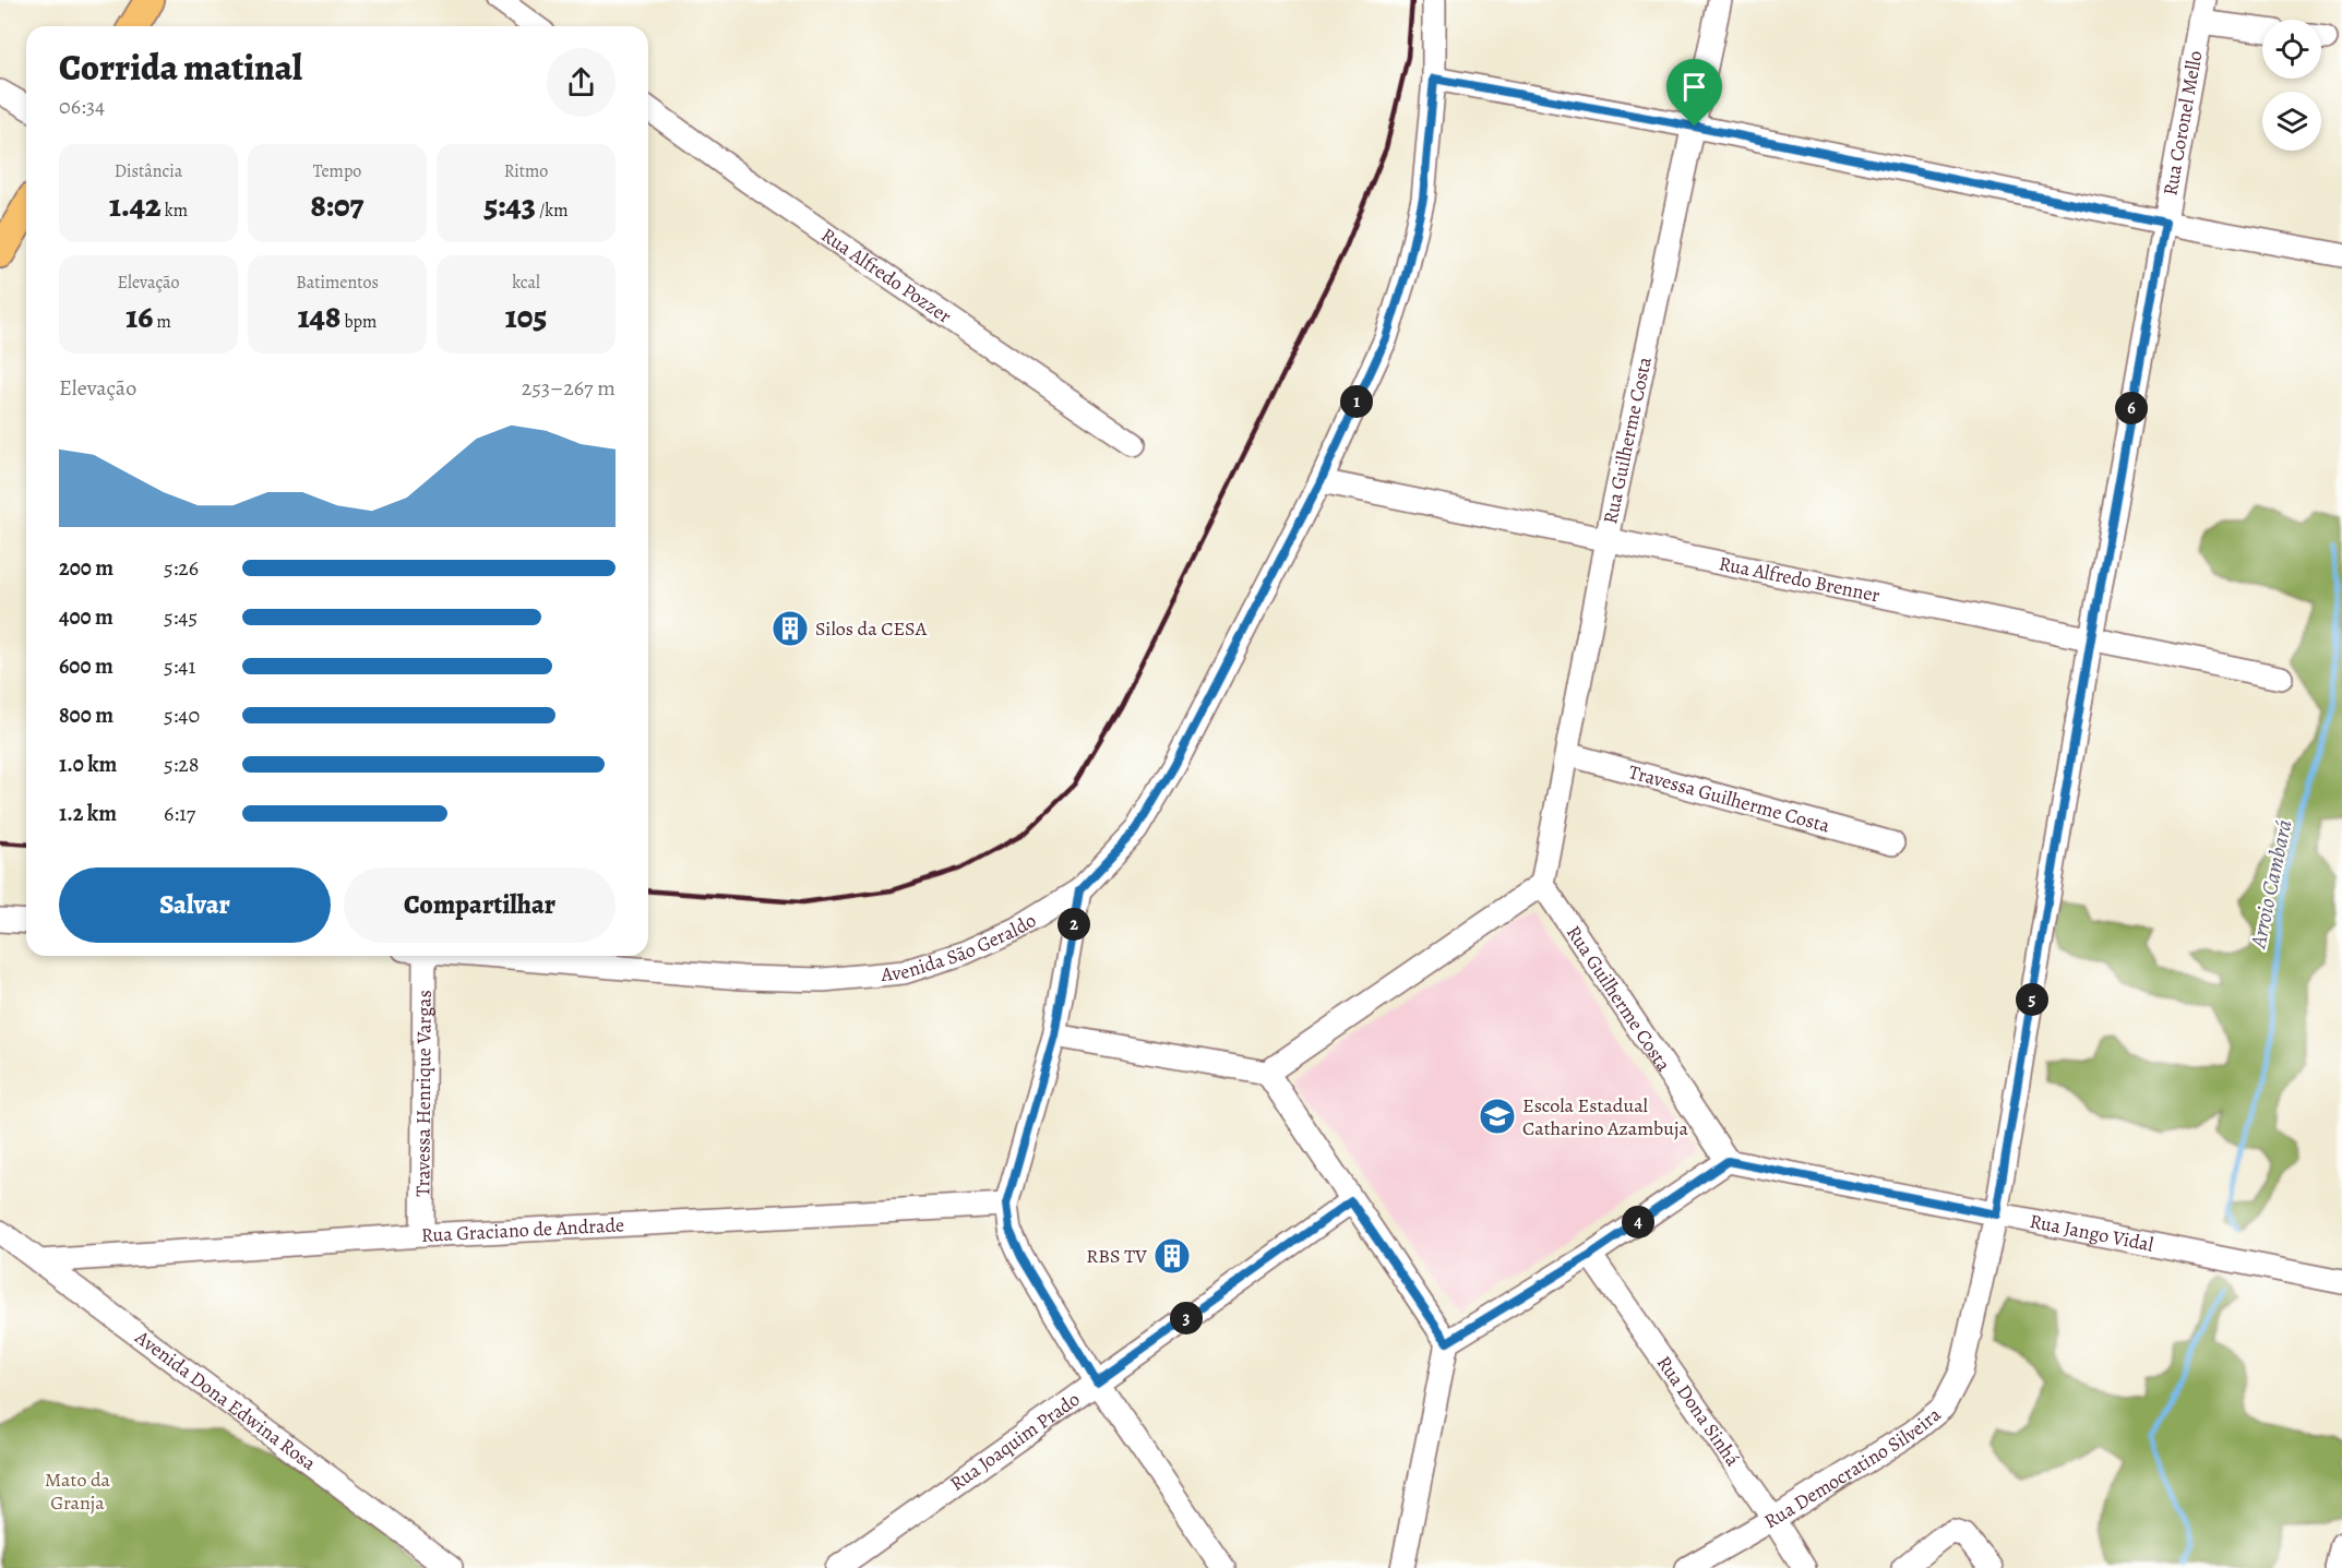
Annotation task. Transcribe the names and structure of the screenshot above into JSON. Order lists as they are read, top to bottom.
{
  "streets": {
    "street": [
      "Rua Coronel Mello",
      "Rua Alfredo Pozzer",
      "Rua Guilherme Costa",
      "Rua Alfredo Brenner",
      "Travessa Guilherme Costa",
      "Avenida São Geraldo",
      "Travessa Henrique Vargas",
      "Rua Graciano de Andrade",
      "Rua Jango Vidal",
      "Avenida Dona Edwina Rosa",
      "Rua Dona Sinhá",
      "Rua Joaquim Prado",
      "Rua Democratino Silveira"
    ]
  },
  "crossings": [
    ["Rua Coronel Mello", "Rua Alfredo Brenner"],
    ["Rua Coronel Mello", "Rua Jango Vidal"],
    ["Rua Coronel Mello", "Rua Democratino Silveira"],
    ["Rua Guilherme Costa", "Rua Alfredo Brenner"],
    ["Rua Guilherme Costa", "Travessa Guilherme Costa"],
    ["Rua Guilherme Costa", "Rua Jango Vidal"],
    ["Rua Alfredo Brenner", "Avenida São Geraldo"],
    ["Travessa Henrique Vargas", "Rua Graciano de Andrade"],
    ["Rua Graciano de Andrade", "Avenida Dona Edwina Rosa"],
    ["Rua Jango Vidal", "Rua Democratino Silveira"],
    ["Rua Dona Sinhá", "Rua Democratino Silveira"]
  ],
  "water": ["Arroio Cambará"],
  "parks": ["Mato da Granja"],
  "places": {
    "building": ["Silos da CESA", "RBS TV"],
    "school or university": ["Escola Estadual Catharino Azambuja"]
  },
  "page": {
    "heading": ["Corrida matinal", "06:34"],
    "stats": [
      ["Distância", "1.42 km"],
      ["Tempo", "8:07"],
      ["Ritmo", "5:43 /km"],
      ["Elevação", "16 m"],
      ["Batimentos", "148 bpm"],
      ["kcal", "105"]
    ],
    "chart": ["Elevação", "253–267 m"],
    "pins": [
      "1",
      "6",
      "2",
      "5",
      "4",
      "3"
    ],
    "list": [
      {
        "name": "200 m",
        "note": "5:26"
      },
      {
        "name": "400 m",
        "note": "5:45"
      },
      {
        "name": "600 m",
        "note": "5:41"
      },
      {
        "name": "800 m",
        "note": "5:40"
      },
      {
        "name": "1.0 km",
        "note": "5:28"
      },
      {
        "name": "1.2 km",
        "note": "6:17"
      }
    ],
    "buttons": ["Salvar", "Compartilhar"]
  }
}
